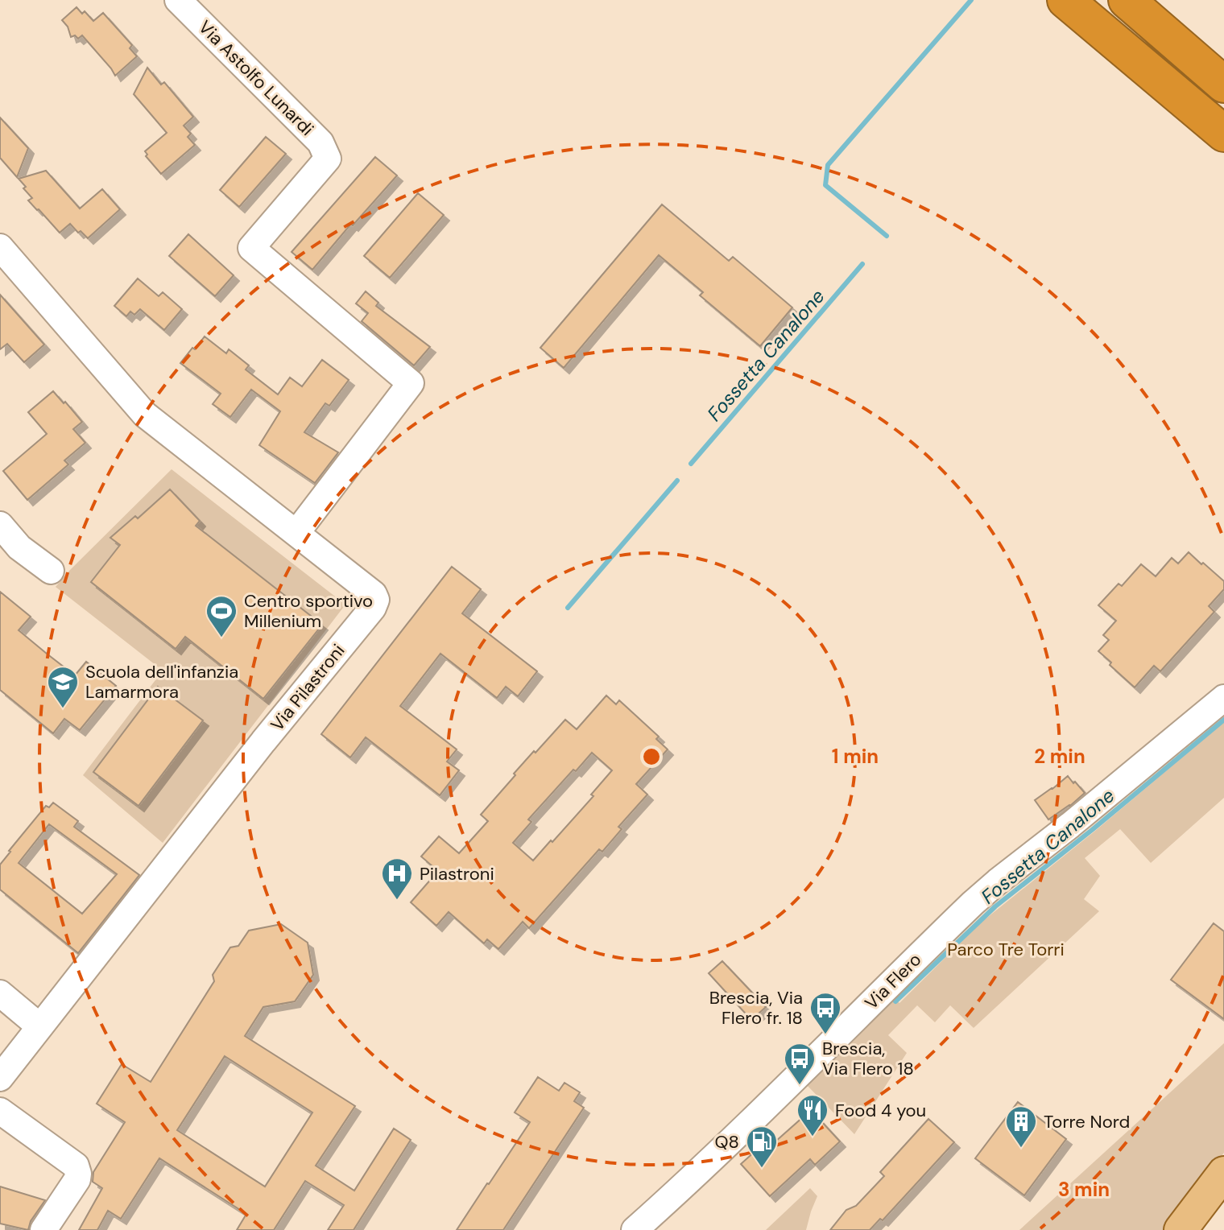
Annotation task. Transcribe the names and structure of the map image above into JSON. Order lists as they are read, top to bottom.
{
  "streets": {
    "street": ["Via Astolfo Lunardi", "Via Pilastroni", "Via Flero"]
  },
  "crossings": [
    ["Via Astolfo Lunardi", "Via Pilastroni"]
  ],
  "water": ["Fossetta Canalone"],
  "parks": ["Parco Tre Torri"],
  "places": {
    "sports": ["Centro sportivo Millenium"],
    "school or university": ["Scuola dell'infanzia Lamarmora"],
    "hospital": ["Pilastroni"],
    "bus stop": ["Brescia, Via Flero fr. 18", "Brescia, Via Flero 18"],
    "restaurant": ["Food 4 you"],
    "building": ["Torre Nord"],
    "fuel station": ["Q8"]
  },
  "rings": ["1 min", "2 min", "3 min"]
}
